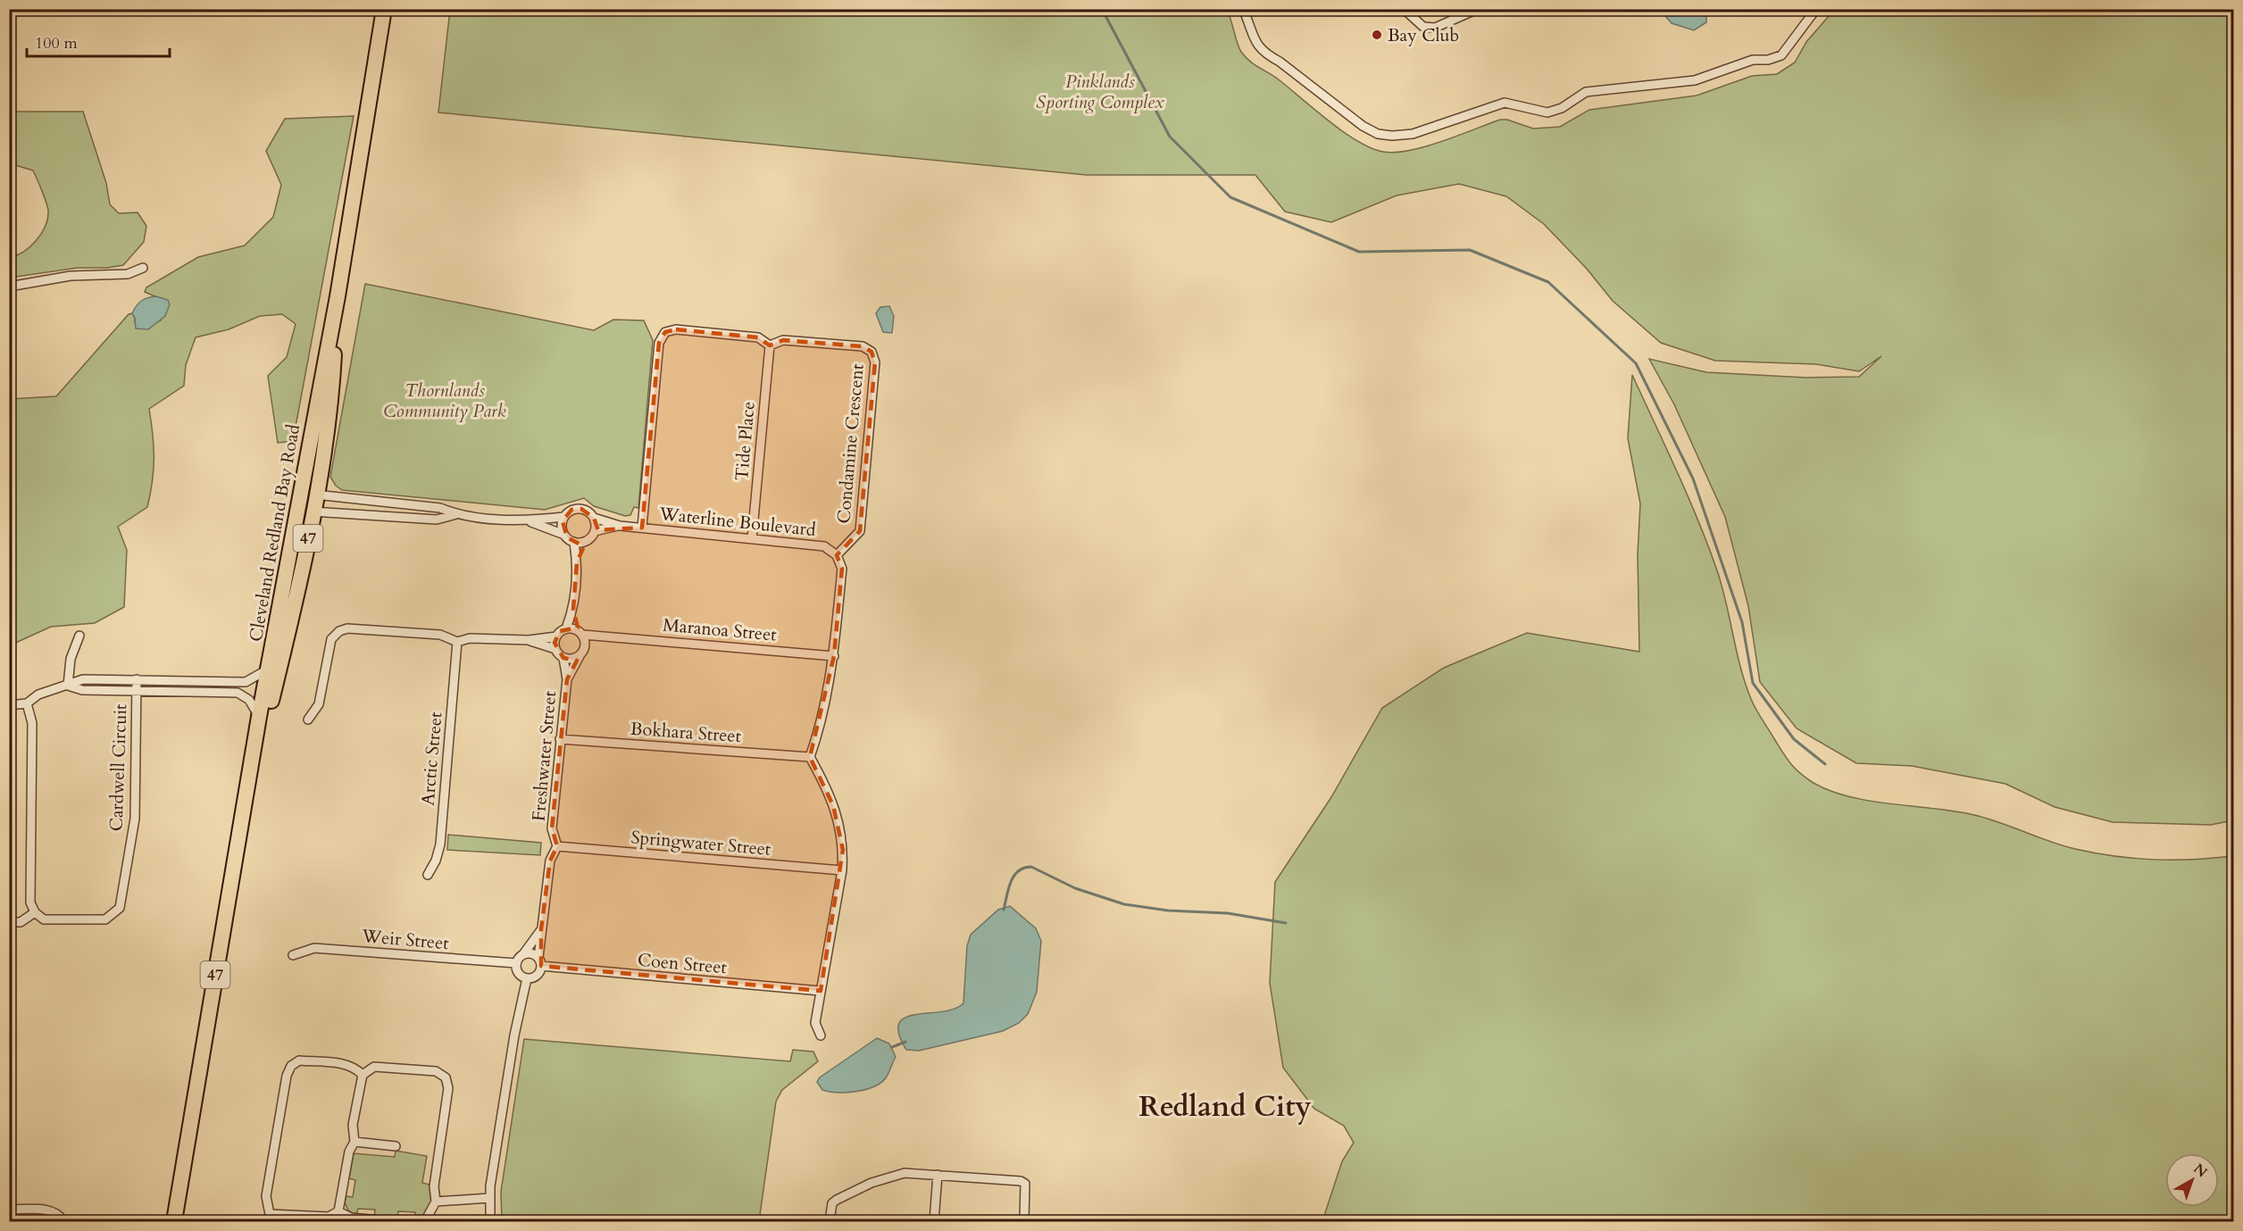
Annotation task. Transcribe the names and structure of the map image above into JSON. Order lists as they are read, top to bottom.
{
  "streets": {
    "highway": ["Cleveland Redland Bay Road", "47"],
    "street": [
      "Tide Place",
      "Condamine Crescent",
      "Waterline Boulevard",
      "Maranoa Street",
      "Bokhara Street",
      "Freshwater Street",
      "Arctic Street",
      "Cardwell Circuit",
      "Springwater Street",
      "Weir Street",
      "Coen Street"
    ]
  },
  "crossings": [
    ["Tide Place", "Condamine Crescent"],
    ["Tide Place", "Waterline Boulevard"],
    ["Condamine Crescent", "Waterline Boulevard"],
    ["Maranoa Street", "Freshwater Street"],
    ["Bokhara Street", "Freshwater Street"],
    ["Freshwater Street", "Springwater Street"],
    ["Freshwater Street", "Weir Street"],
    ["Freshwater Street", "Coen Street"],
    ["Weir Street", "Coen Street"]
  ],
  "districts": ["Redland City"],
  "parks": ["Pinklands Sporting Complex", "Thornlands Community Park"],
  "places": ["Bay Club"],
  "scale_bar": "100 m",
  "north": "top right"
}
